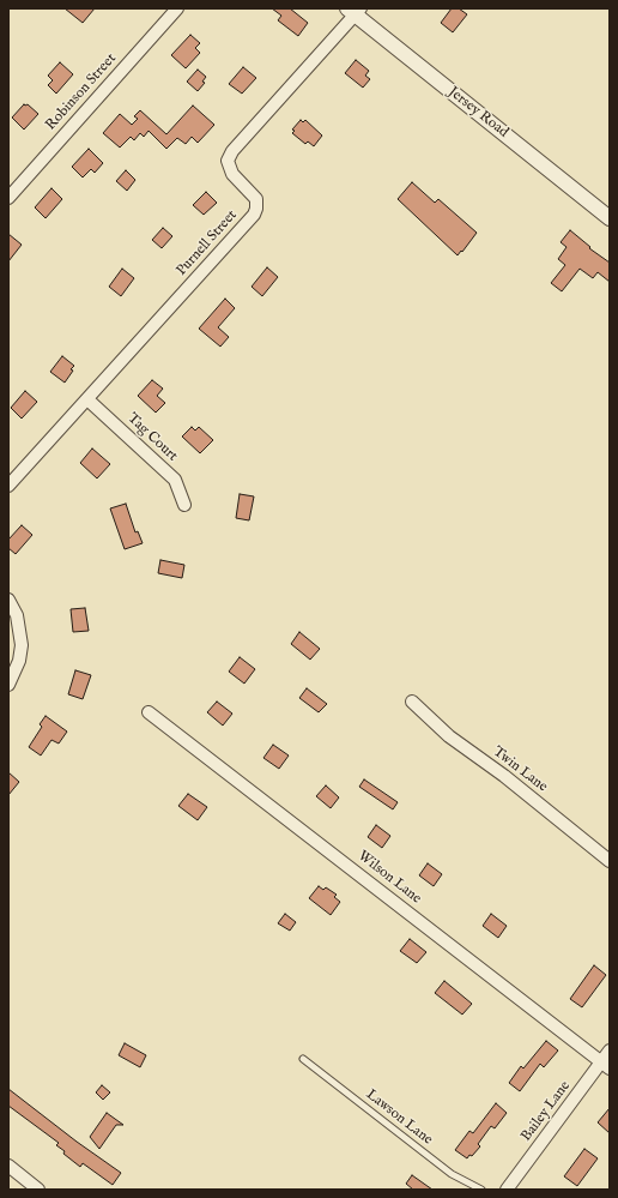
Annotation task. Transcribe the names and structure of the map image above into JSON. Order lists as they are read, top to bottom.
{
  "streets": {
    "street": [
      "Robinson Street",
      "Jersey Road",
      "Purnell Street",
      "Tag Court",
      "Twin Lane",
      "Wilson Lane",
      "Bailey Lane"
    ],
    "lane": ["Lawson Lane"]
  },
  "crossings": [
    ["Jersey Road", "Purnell Street"],
    ["Purnell Street", "Tag Court"],
    ["Wilson Lane", "Bailey Lane"]
  ]
}
